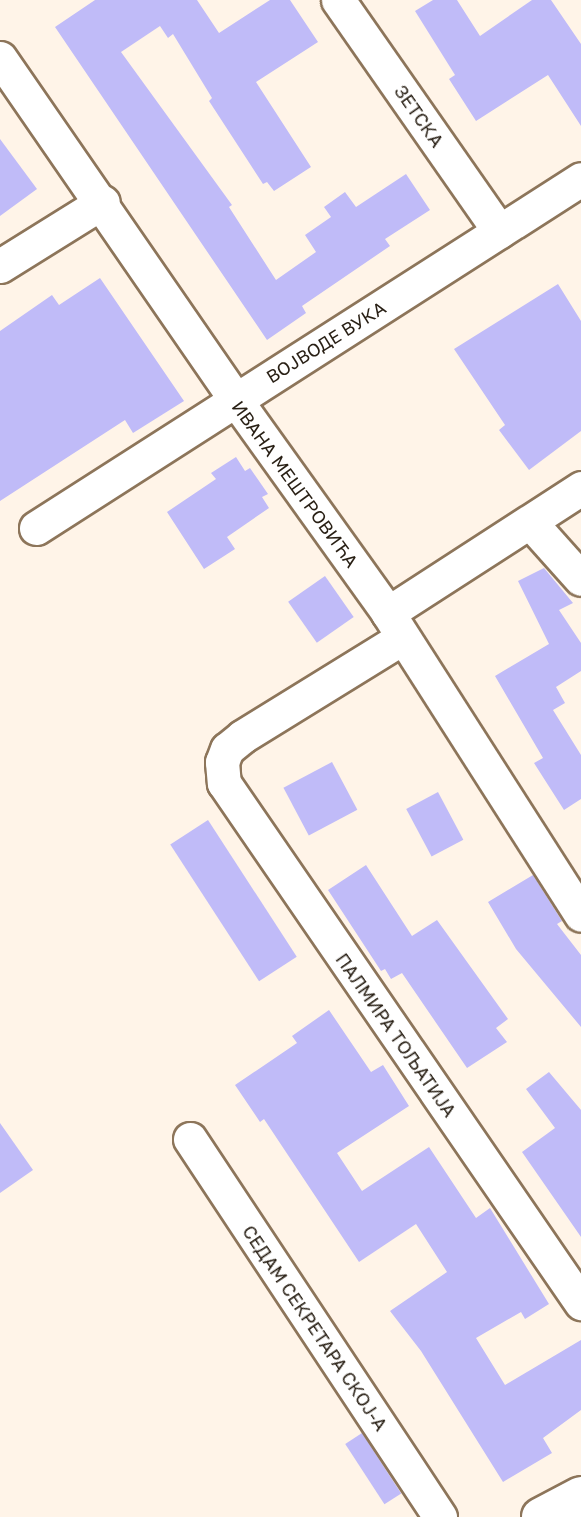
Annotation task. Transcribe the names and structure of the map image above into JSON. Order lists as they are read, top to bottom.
{
  "streets": {
    "street": [
      "ЗЕТСКА",
      "ВОЈВОДЕ ВУКА",
      "ИВАНА МЕШТРОВИЋА",
      "ПАЛМИРА ТОЉАТИЈА",
      "СЕДАМ СЕКРЕТАРА СКОЈ-А"
    ]
  },
  "crossings": [
    ["ЗЕТСКА", "ВОЈВОДЕ ВУКА"],
    ["ВОЈВОДЕ ВУКА", "ИВАНА МЕШТРОВИЋА"],
    ["ИВАНА МЕШТРОВИЋА", "ПАЛМИРА ТОЉАТИЈА"]
  ]
}
